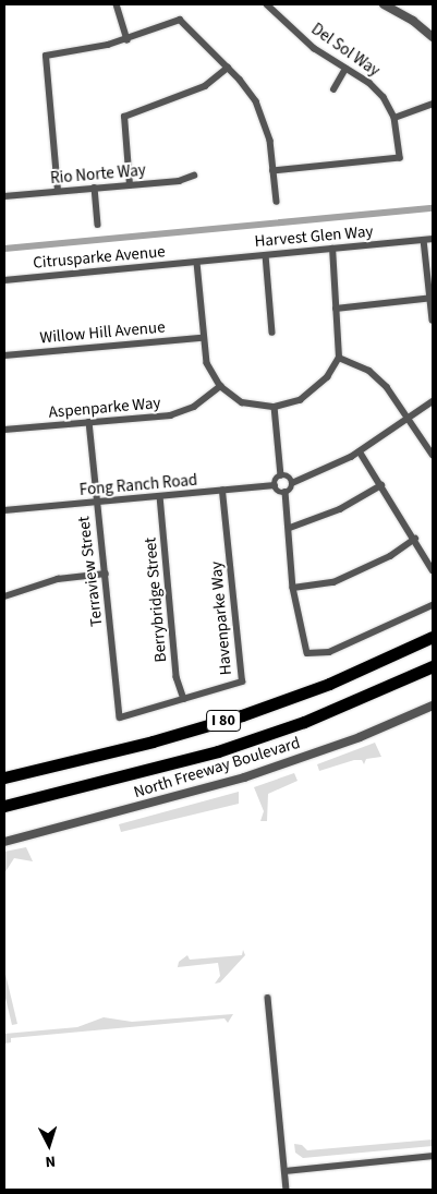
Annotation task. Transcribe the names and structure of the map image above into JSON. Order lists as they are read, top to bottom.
{
  "streets": {
    "highway": ["I 80"],
    "street": [
      "Del Sol Way",
      "Rio Norte Way",
      "Harvest Glen Way",
      "Citrusparke Avenue",
      "Willow Hill Avenue",
      "Aspenparke Way",
      "Fong Ranch Road",
      "Terraview Street",
      "Berrybridge Street",
      "Havenparke Way",
      "North Freeway Boulevard"
    ]
  },
  "crossings": [
    ["Harvest Glen Way", "Citrusparke Avenue"],
    ["Harvest Glen Way", "Willow Hill Avenue"],
    ["Harvest Glen Way", "Aspenparke Way"],
    ["Citrusparke Avenue", "Willow Hill Avenue"],
    ["Citrusparke Avenue", "Aspenparke Way"],
    ["Willow Hill Avenue", "Aspenparke Way"],
    ["Aspenparke Way", "Terraview Street"],
    ["Fong Ranch Road", "Terraview Street"],
    ["Fong Ranch Road", "Berrybridge Street"],
    ["Fong Ranch Road", "Havenparke Way"],
    ["Terraview Street", "Havenparke Way"],
    ["Berrybridge Street", "Havenparke Way"]
  ],
  "north": "bottom"
}
